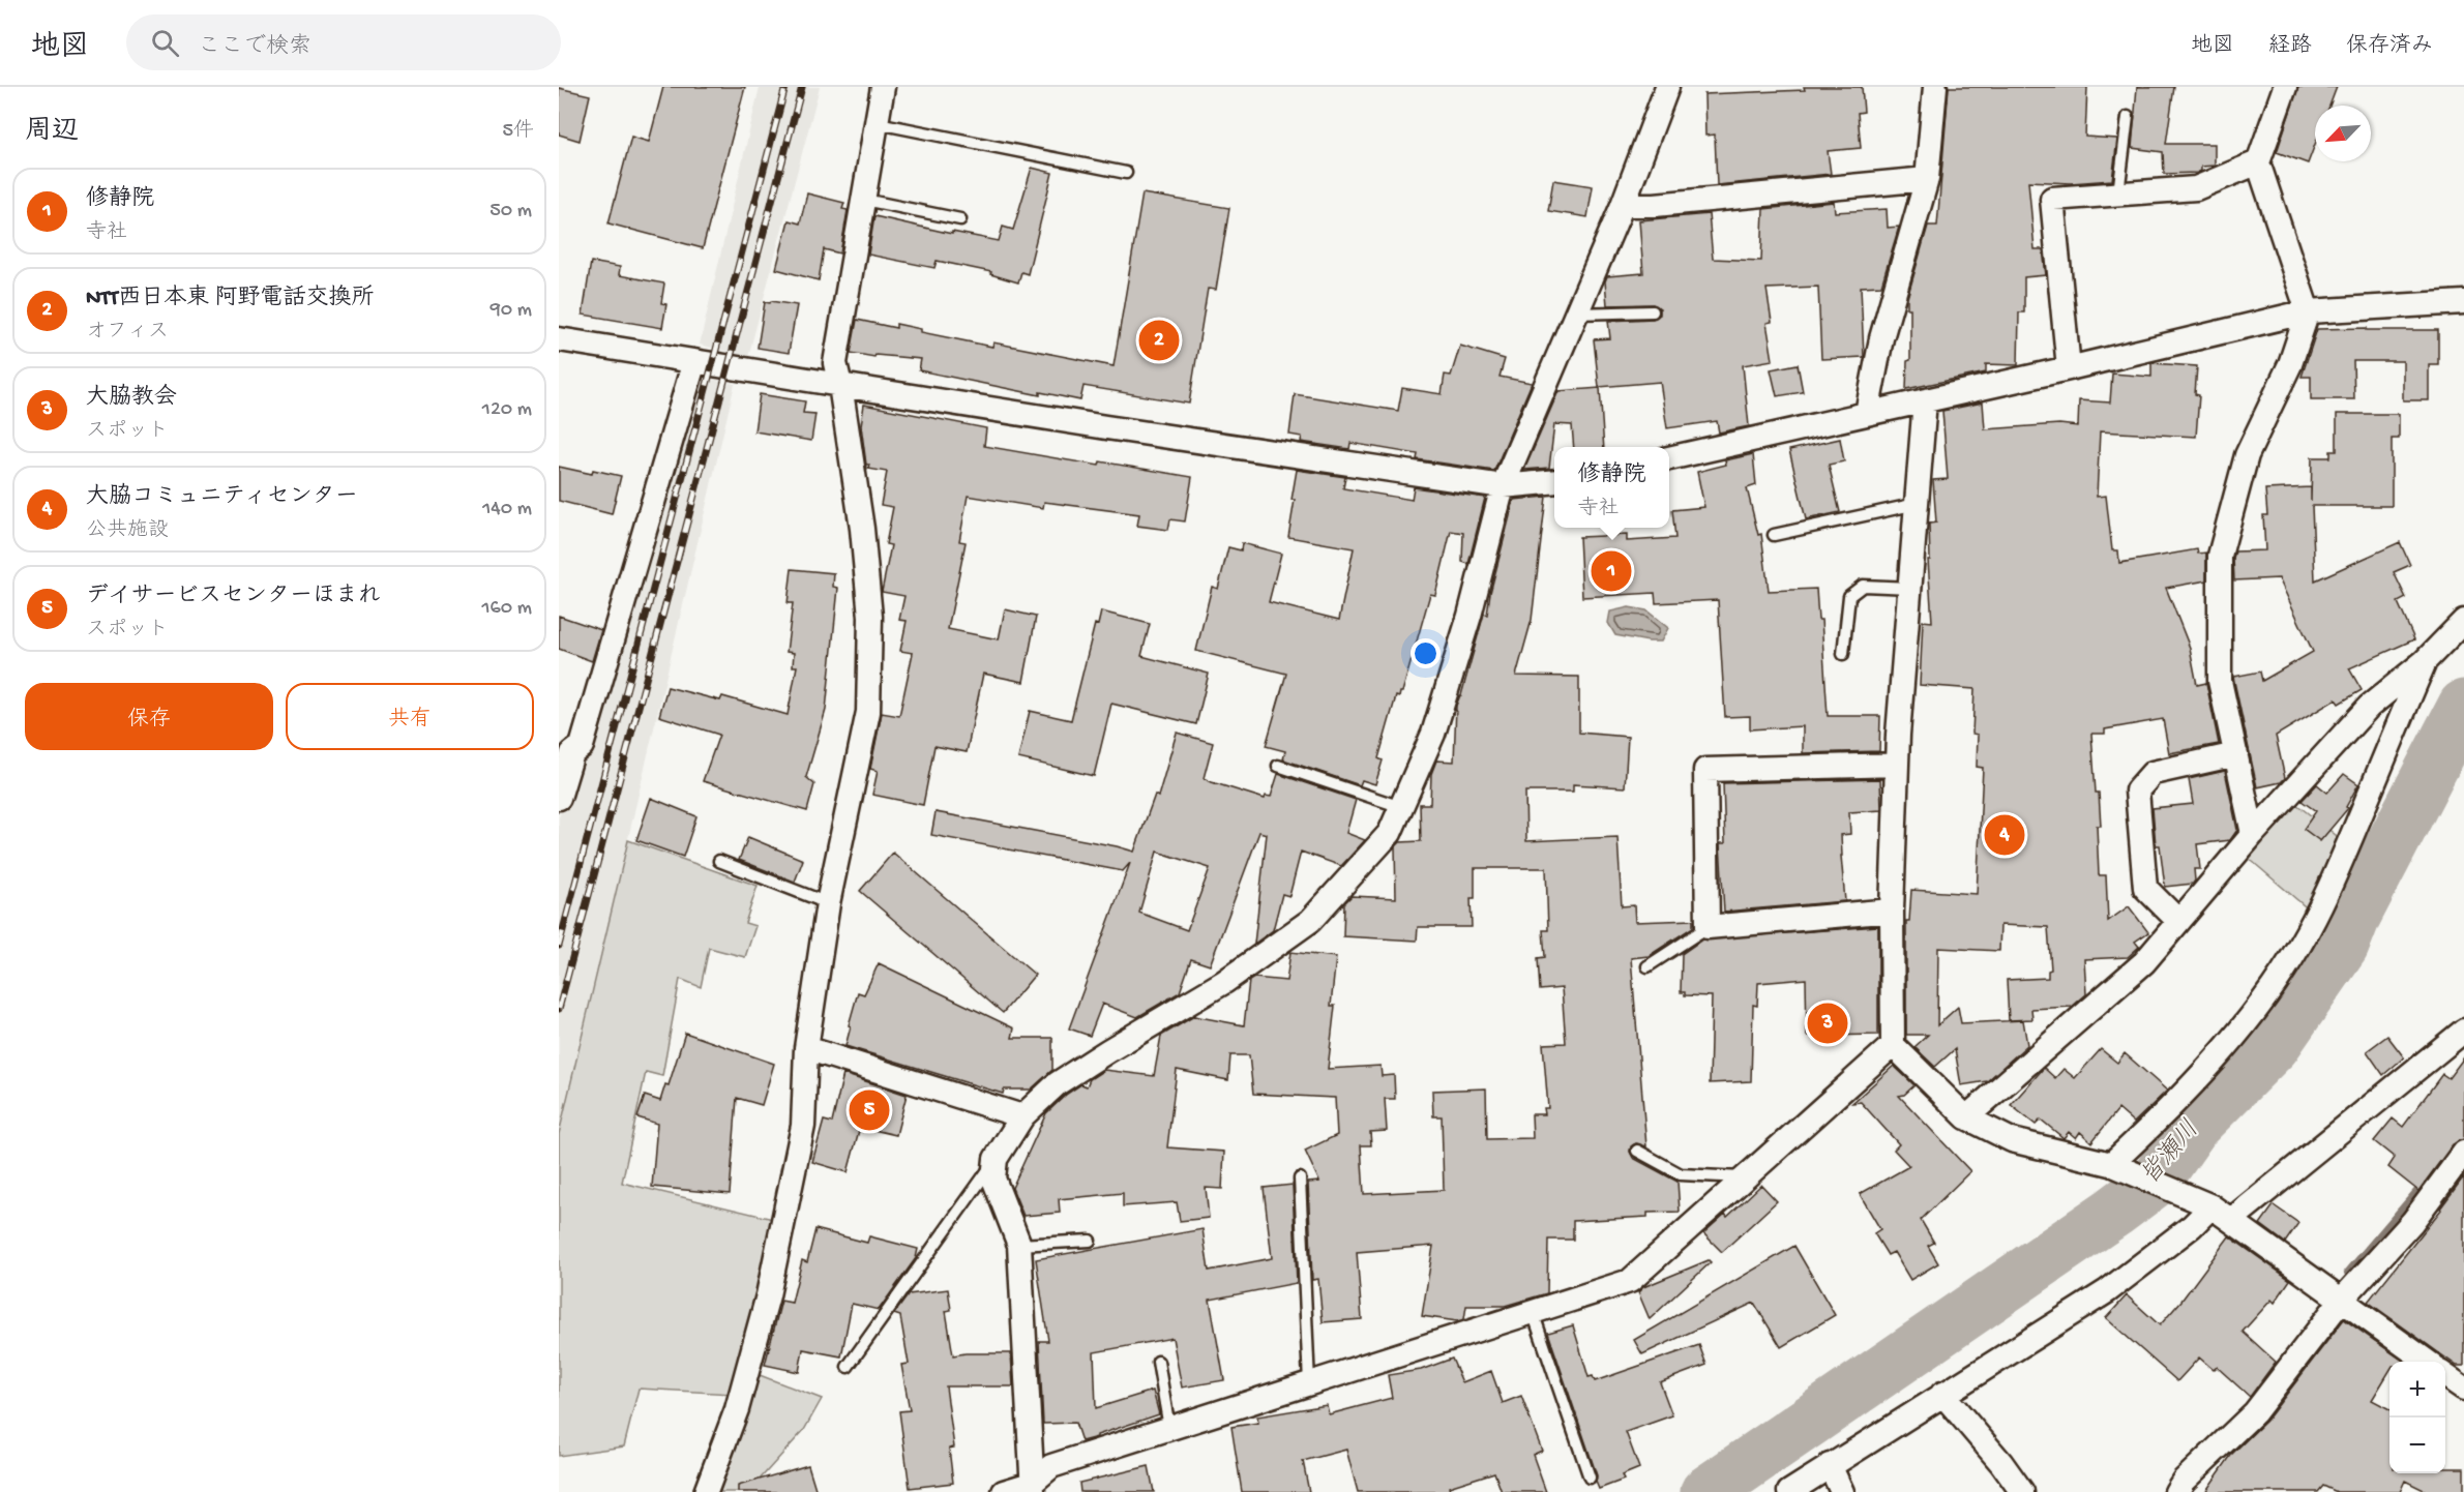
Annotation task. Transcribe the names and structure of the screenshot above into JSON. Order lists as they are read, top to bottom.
{
  "water": ["皆瀬川"],
  "north": "bottom left",
  "page": {
    "header": "地図",
    "search": "ここで検索",
    "nav": ["地図", "経路", "保存済み"],
    "heading": ["周辺", "5件"],
    "list": [
      {
        "mark": "1",
        "name": "修静院",
        "note": "寺社",
        "value": "50 m"
      },
      {
        "mark": "2",
        "name": "NTT西日本東 阿野電話交換所",
        "note": "オフィス",
        "value": "90 m"
      },
      {
        "mark": "3",
        "name": "大脇教会",
        "note": "スポット",
        "value": "120 m"
      },
      {
        "mark": "4",
        "name": "大脇コミュニティセンター",
        "note": "公共施設",
        "value": "140 m"
      },
      {
        "mark": "5",
        "name": "デイサービスセンターほまれ",
        "note": "スポット",
        "value": "160 m"
      }
    ],
    "pins": [
      "2",
      "1",
      "4",
      "3",
      "5"
    ],
    "popup": ["修静院", "寺社"],
    "buttons": ["保存", "共有"],
    "map_buttons": ["+", "−"]
  }
}
